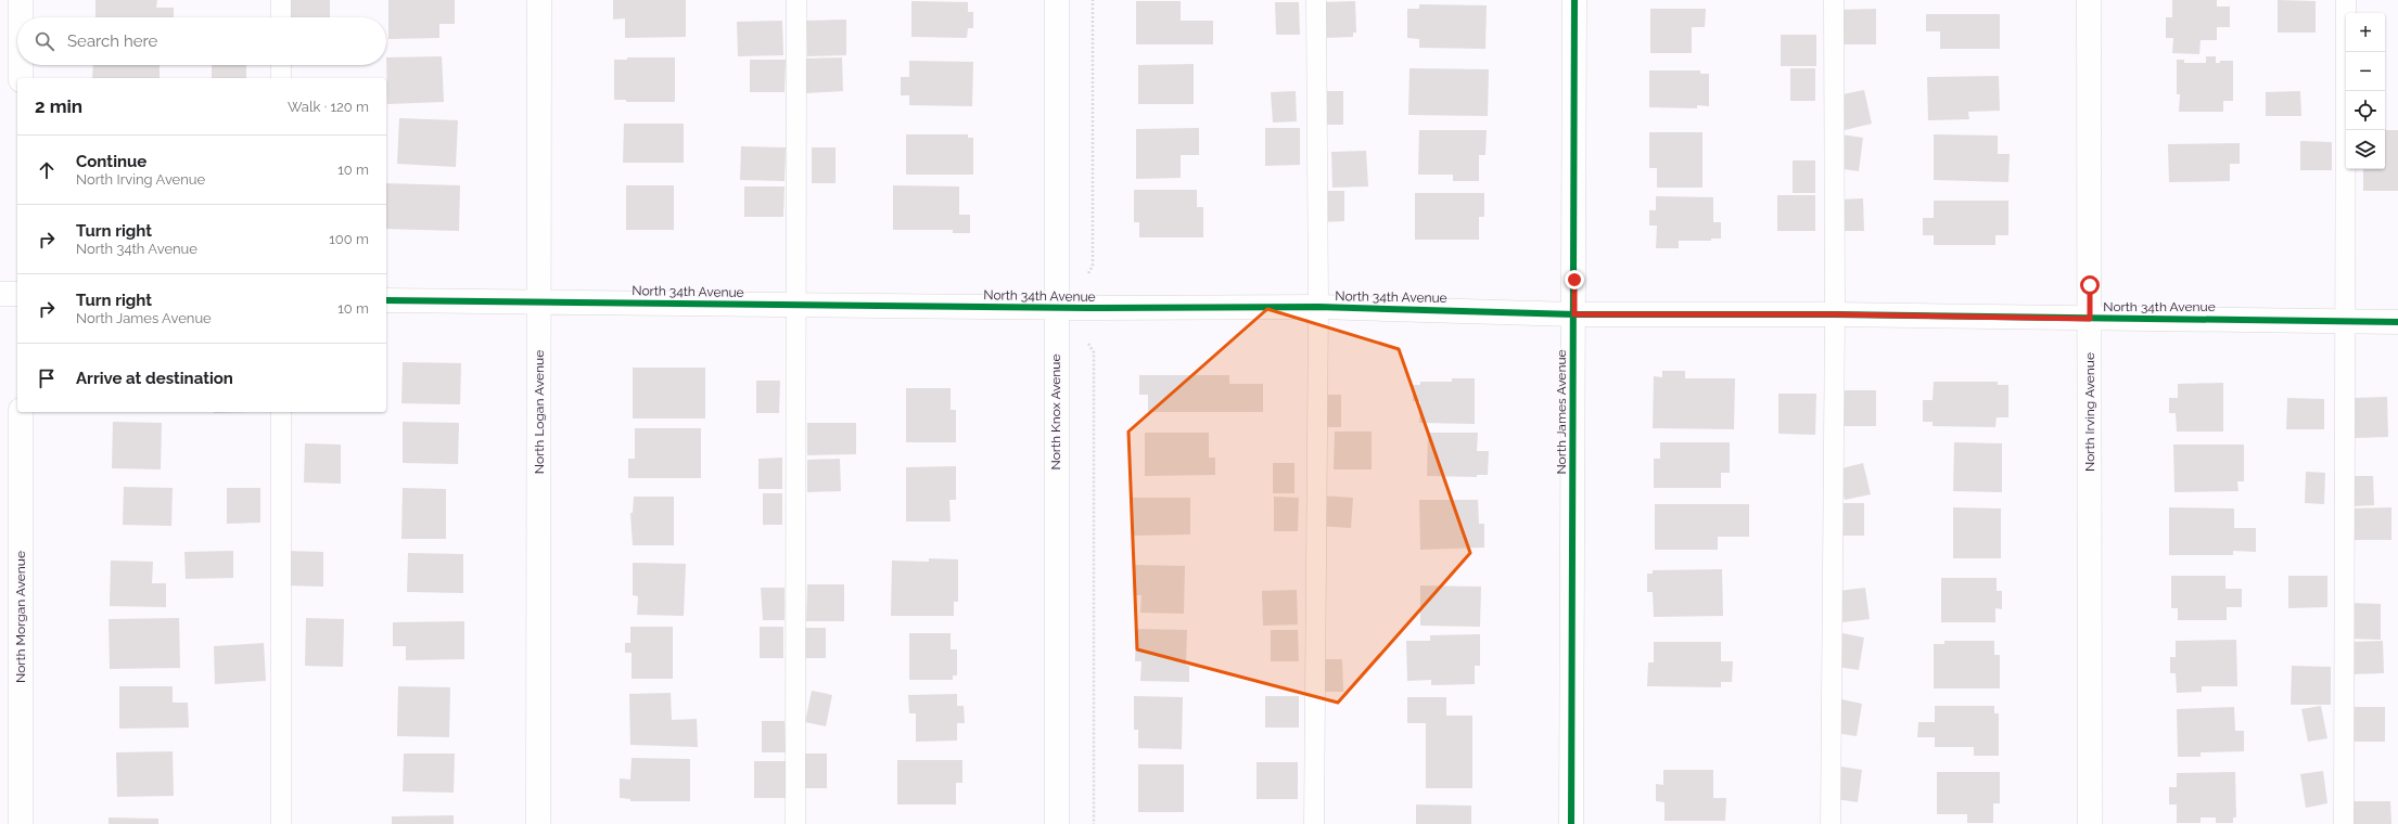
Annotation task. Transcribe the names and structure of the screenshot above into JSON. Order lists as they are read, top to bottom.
{
  "streets": {
    "street": [
      "North 34th Avenue",
      "North Logan Avenue",
      "North Knox Avenue",
      "North James Avenue",
      "North Irving Avenue",
      "North Morgan Avenue"
    ]
  },
  "crossings": [
    ["North 34th Avenue", "North Logan Avenue"],
    ["North 34th Avenue", "North Knox Avenue"],
    ["North 34th Avenue", "North James Avenue"],
    ["North 34th Avenue", "North Irving Avenue"]
  ],
  "page": {
    "map_buttons": ["+", "−"],
    "search": "Search here",
    "heading": ["2 min", "Walk · 120 m"],
    "list": [
      ["Continue", "North Irving Avenue", "10 m"],
      ["Turn right", "North 34th Avenue", "100 m"],
      ["Turn right", "North James Avenue", "10 m"],
      "Arrive at destination"
    ]
  }
}
